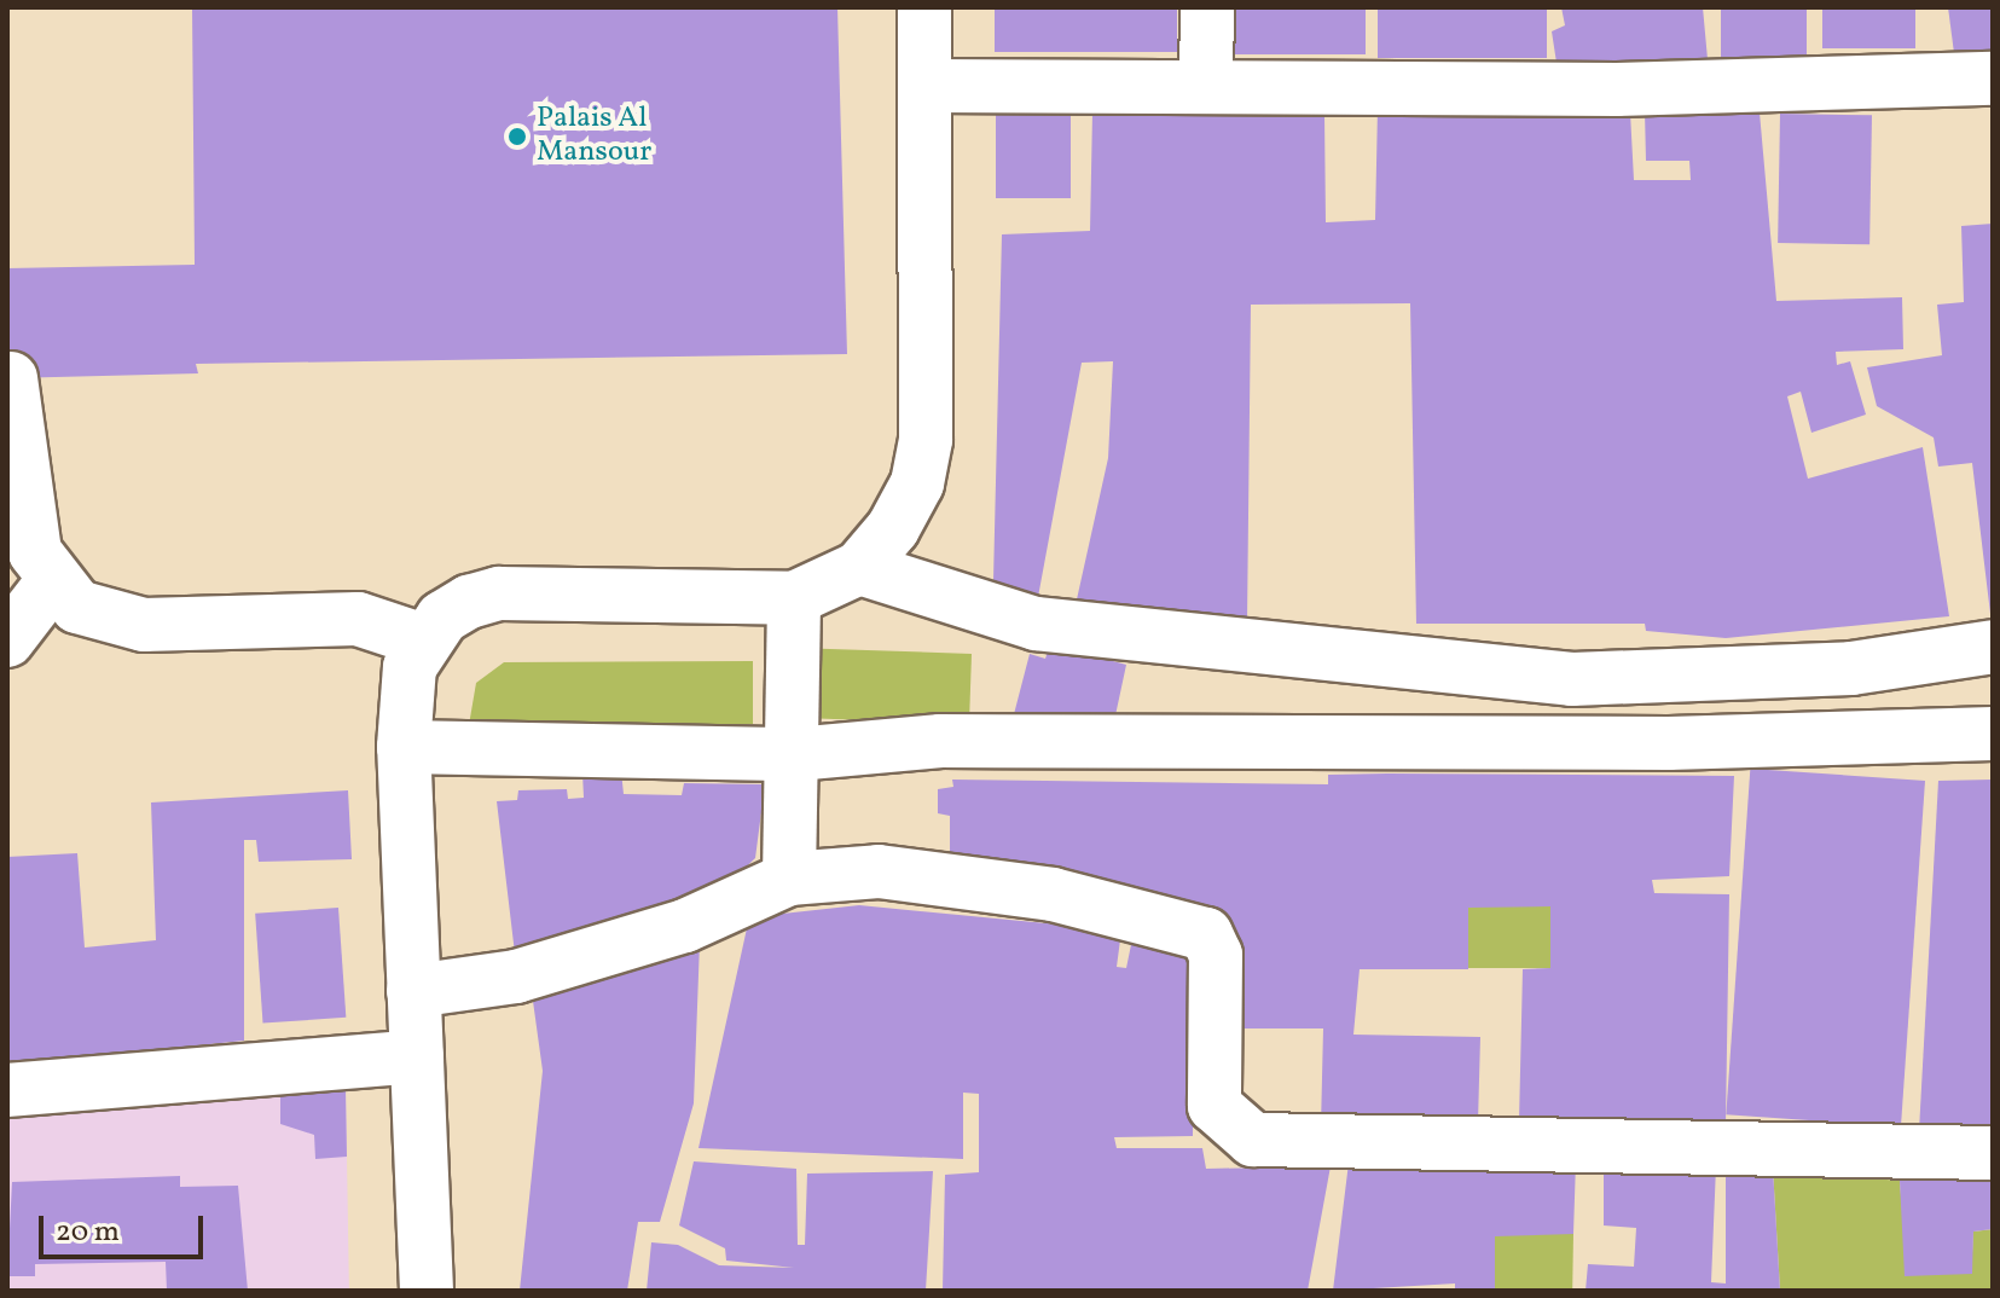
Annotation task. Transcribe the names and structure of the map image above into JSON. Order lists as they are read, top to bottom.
{
  "places": ["Palais Al Mansour"],
  "scale_bar": "20 m"
}
